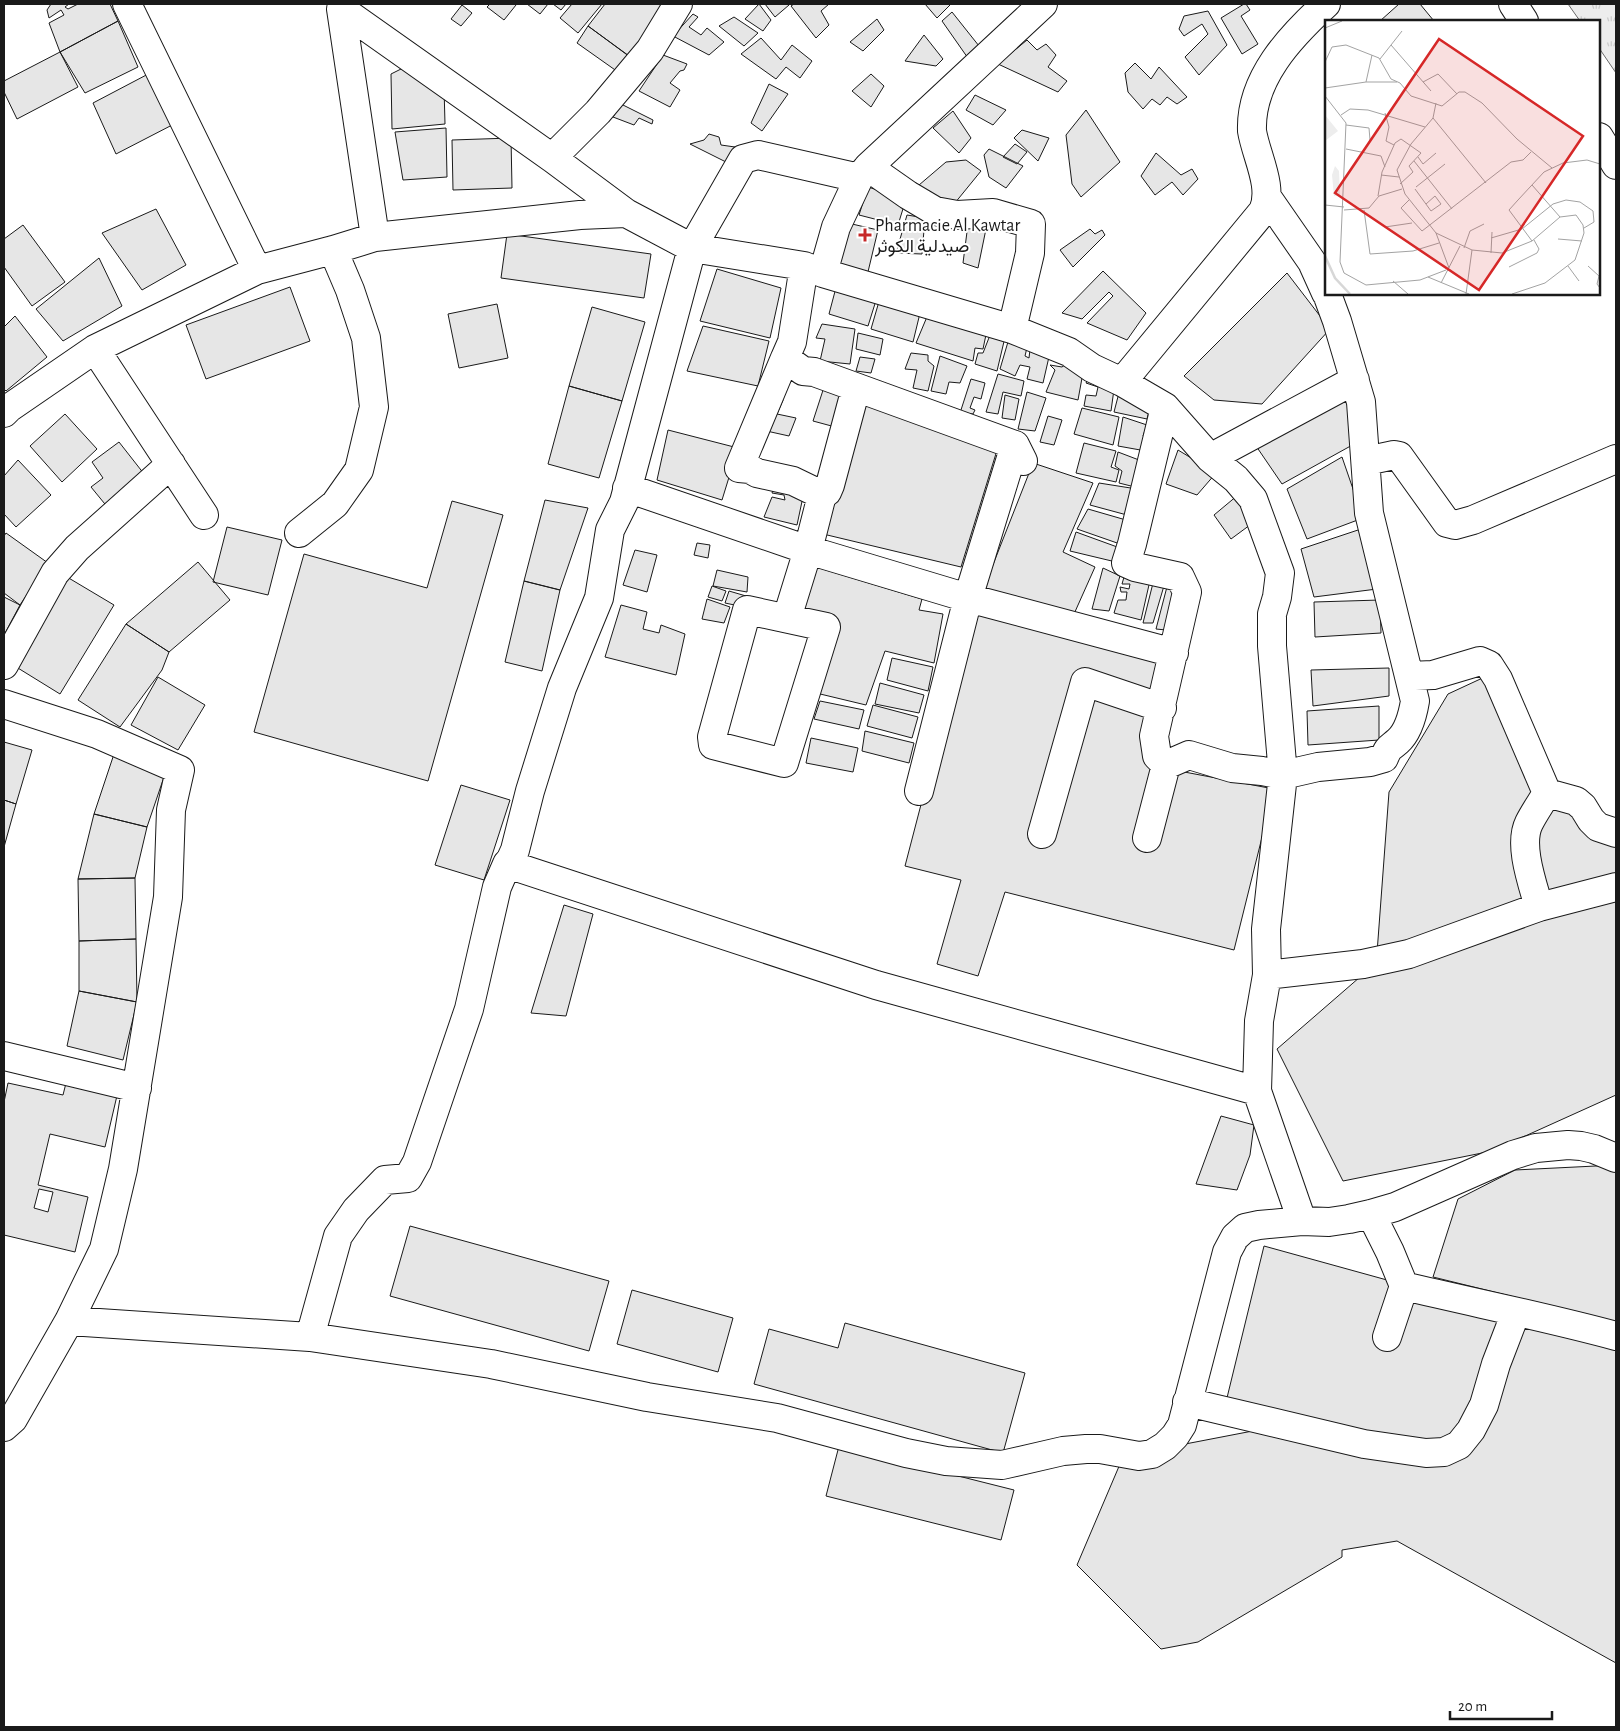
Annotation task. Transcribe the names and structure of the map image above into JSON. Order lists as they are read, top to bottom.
{
  "places": {
    "health": ["Pharmacie Al Kawtar صيدلية الكوثر"]
  },
  "scale_bar": "20 m"
}
